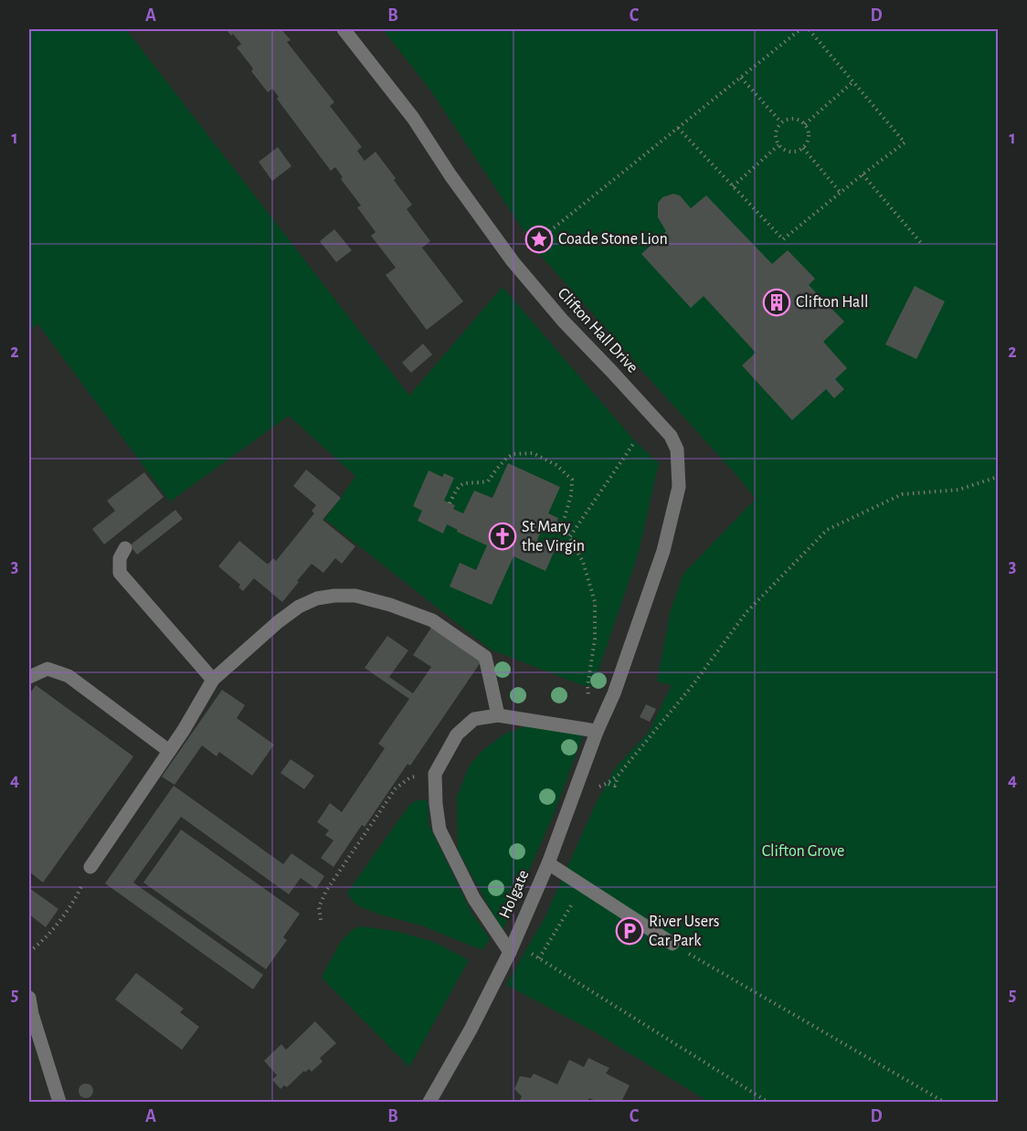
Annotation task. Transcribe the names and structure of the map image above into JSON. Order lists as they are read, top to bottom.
{
  "streets": {
    "street": ["Clifton Hall Drive", "Holgate"]
  },
  "crossings": [
    ["Clifton Hall Drive", "Holgate"]
  ],
  "parks": ["Clifton Grove"],
  "places": {
    "place": ["Coade Stone Lion"],
    "building": ["Clifton Hall"],
    "church": ["St Mary the Virgin"],
    "parking": ["River Users Car Park"]
  },
  "grid": {
    "columns": [
      "A",
      "B",
      "C",
      "D"
    ],
    "rows": [
      "1",
      "2",
      "3",
      "4",
      "5"
    ]
  }
}
